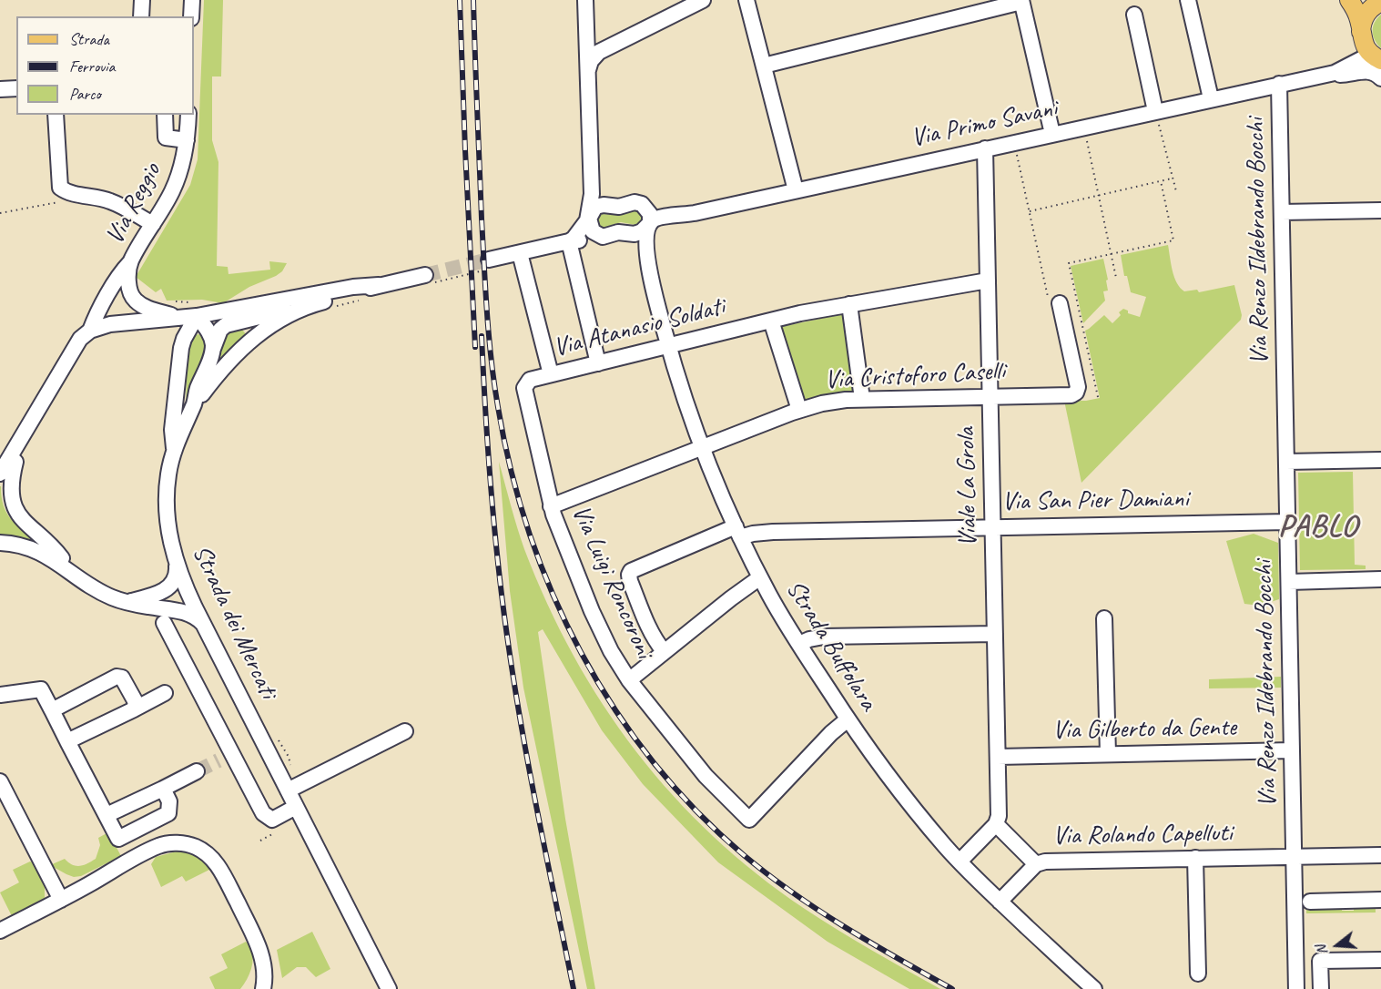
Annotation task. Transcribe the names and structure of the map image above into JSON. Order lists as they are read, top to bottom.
{
  "streets": {
    "street": [
      "Via Primo Savani",
      "Via Reggio",
      "Via Renzo Ildebrando Bocchi",
      "Via Atanasio Soldati",
      "Via Cristoforo Caselli",
      "Viale La Grola",
      "Via San Pier Damiani",
      "Via Luigi Roncoroni",
      "Strada dei Mercati",
      "Strada Buffolara",
      "Via Gilberto da Gente",
      "Via Rolando Capelluti"
    ]
  },
  "crossings": [
    ["Via Primo Savani", "Via Renzo Ildebrando Bocchi"],
    ["Via Primo Savani", "Viale La Grola"],
    ["Via Primo Savani", "Strada Buffolara"],
    ["Via Renzo Ildebrando Bocchi", "Via San Pier Damiani"],
    ["Via Renzo Ildebrando Bocchi", "Via Gilberto da Gente"],
    ["Via Renzo Ildebrando Bocchi", "Via Rolando Capelluti"],
    ["Via Atanasio Soldati", "Via Luigi Roncoroni"],
    ["Via Atanasio Soldati", "Strada Buffolara"],
    ["Via Cristoforo Caselli", "Viale La Grola"],
    ["Via Cristoforo Caselli", "Via Luigi Roncoroni"],
    ["Via Cristoforo Caselli", "Strada Buffolara"],
    ["Viale La Grola", "Via San Pier Damiani"],
    ["Viale La Grola", "Via Gilberto da Gente"],
    ["Via San Pier Damiani", "Strada Buffolara"],
    ["Via Luigi Roncoroni", "Strada Buffolara"]
  ],
  "districts": ["PABLO"],
  "legend": ["Strada", "Ferrovia", "Parco"],
  "north": "left"
}
